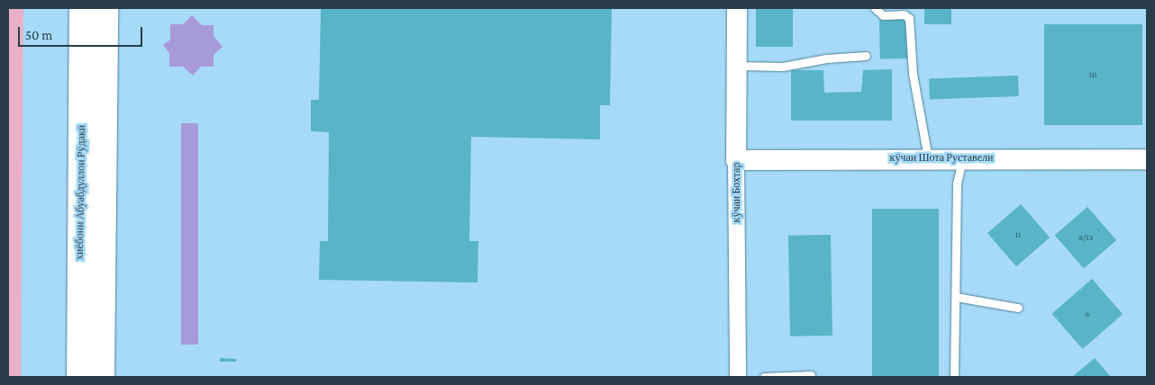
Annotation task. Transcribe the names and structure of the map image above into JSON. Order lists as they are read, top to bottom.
{
  "streets": {
    "highway": ["хиёбони Абуабдуллои Рӯдакӣ"],
    "street": ["кӯчаи Шота Руставели", "кӯчаи Бохтар"]
  },
  "crossings": [
    ["кӯчаи Шота Руставели", "кӯчаи Бохтар"]
  ],
  "house_numbers": [
    "10",
    "11",
    "8/13",
    "6"
  ],
  "scale_bar": "50 m"
}
